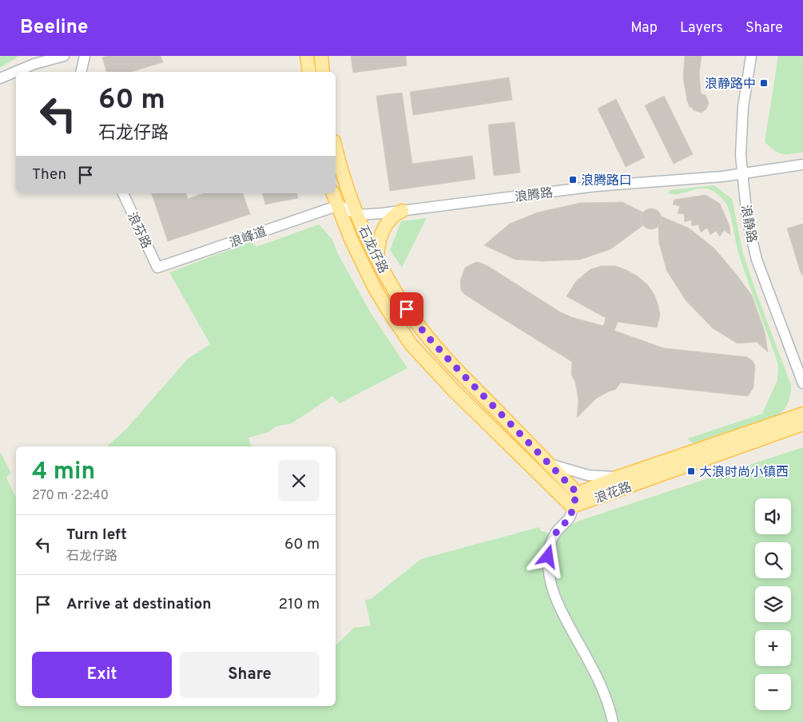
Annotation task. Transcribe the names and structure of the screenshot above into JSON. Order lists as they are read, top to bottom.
{
  "streets": {
    "main road": ["石龙仔路", "浪花路"],
    "street": [
      "浪腾路",
      "浪静路",
      "浪芬路",
      "浪峰道"
    ]
  },
  "crossings": [
    ["浪腾路", "浪静路"],
    ["浪腾路", "石龙仔路"],
    ["浪芬路", "浪峰道"],
    ["浪峰道", "石龙仔路"],
    ["石龙仔路", "浪花路"]
  ],
  "places": {
    "transit": ["浪静路中", "浪腾路口", "大浪时尚小镇西"]
  },
  "page": {
    "header": "Beeline",
    "nav": ["Map", "Layers", "Share"],
    "turn": ["60 m", "石龙仔路"],
    "then": "Then",
    "heading": ["4 min", "270 m · 22:40"],
    "map_buttons": ["+", "−"],
    "list": [
      {
        "name": "Turn left",
        "note": "石龙仔路",
        "value": "60 m"
      },
      {
        "name": "Arrive at destination",
        "value": "210 m"
      }
    ],
    "buttons": ["Exit", "Share"]
  }
}
